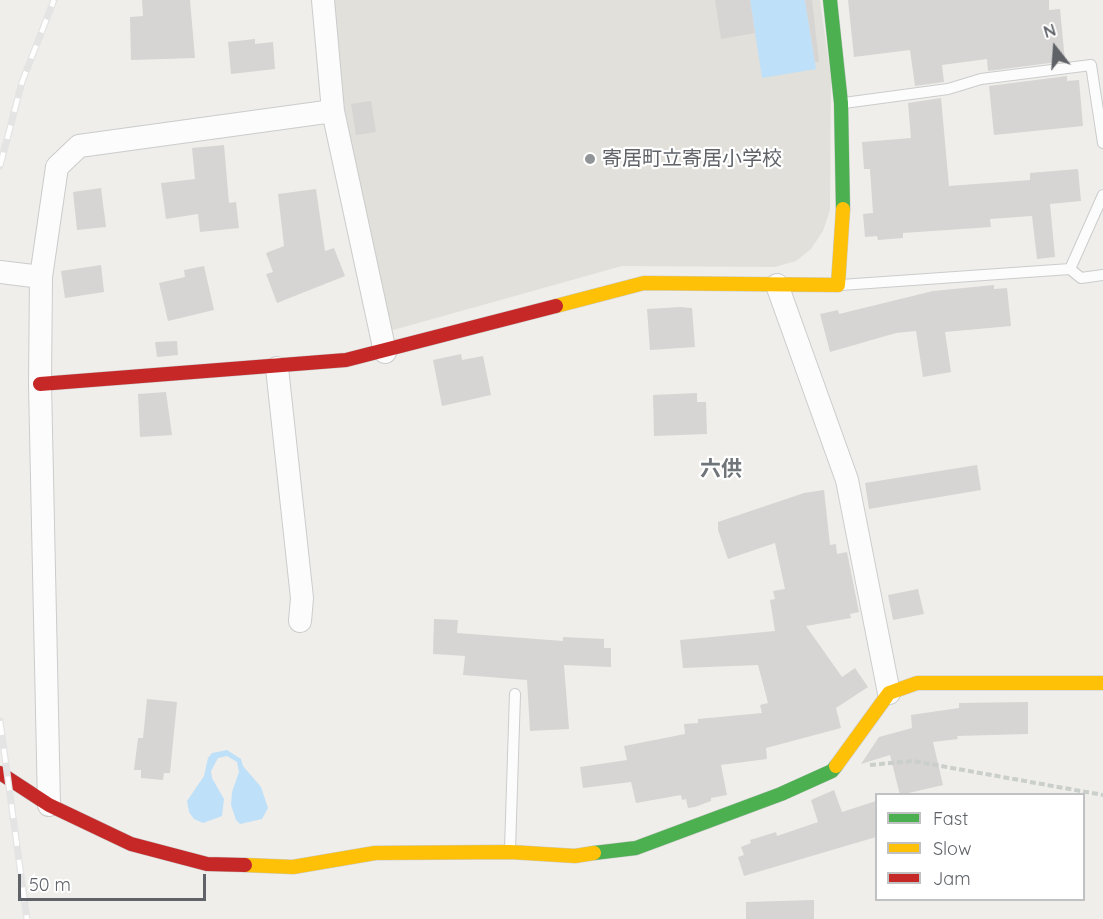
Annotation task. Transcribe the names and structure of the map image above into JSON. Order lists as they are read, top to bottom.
{
  "districts": ["六供"],
  "places": ["寄居町立寄居小学校"],
  "legend": ["Fast", "Slow", "Jam"],
  "scale_bar": "50 m",
  "north": "top"
}
